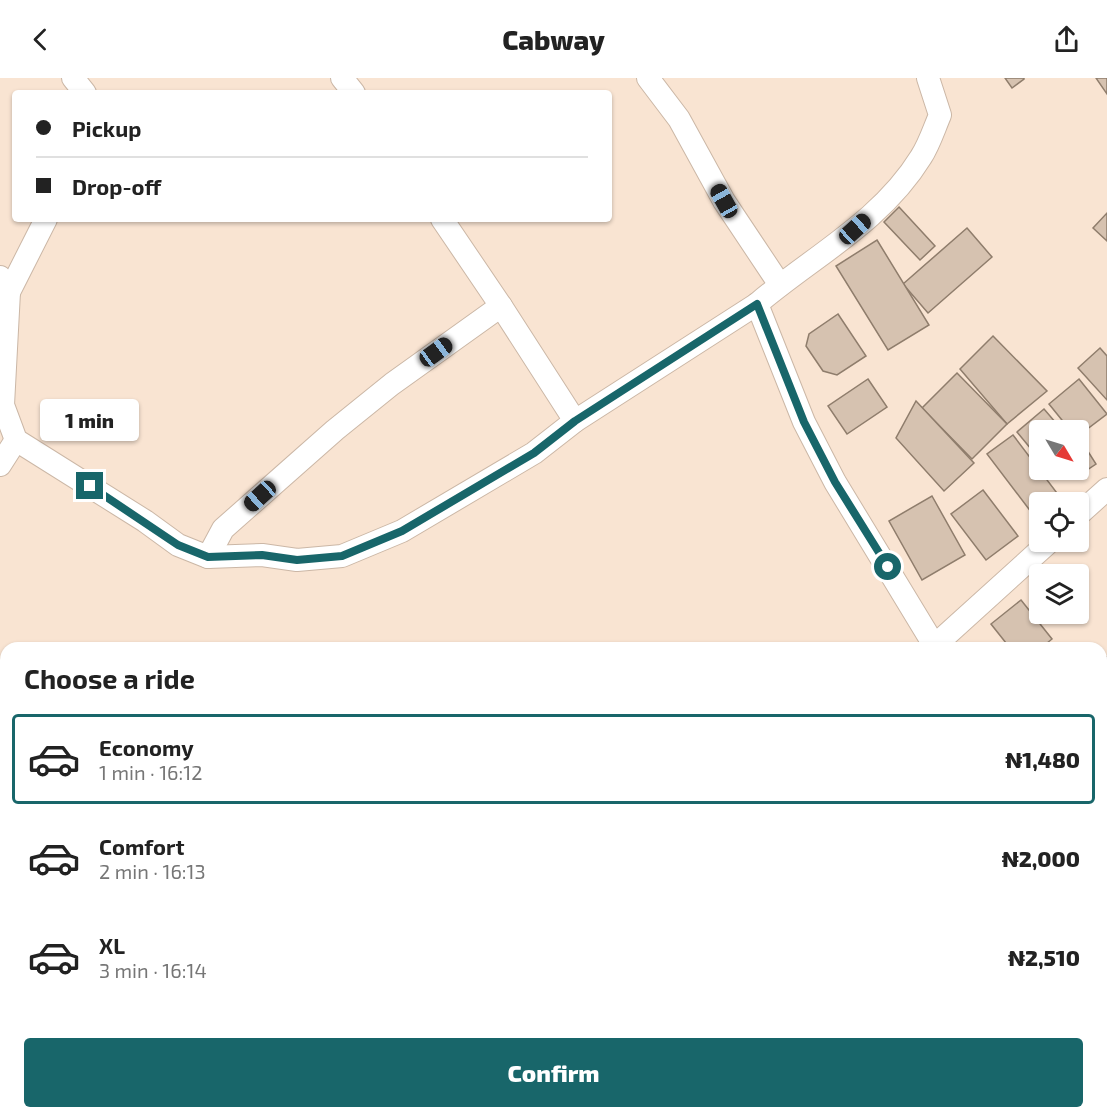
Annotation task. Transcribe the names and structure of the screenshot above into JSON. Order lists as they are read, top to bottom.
{
  "north": "bottom right",
  "page": {
    "header": "Cabway",
    "banner": ["Pickup", "Drop-off"],
    "bubble": "1 min",
    "heading": "Choose a ride",
    "list": [
      {
        "name": "Economy",
        "note": "1 min · 16:12",
        "value": "₦1,480"
      },
      {
        "name": "Comfort",
        "note": "2 min · 16:13",
        "value": "₦2,000"
      },
      {
        "name": "XL",
        "note": "3 min · 16:14",
        "value": "₦2,510"
      }
    ],
    "buttons": "Confirm"
  }
}
